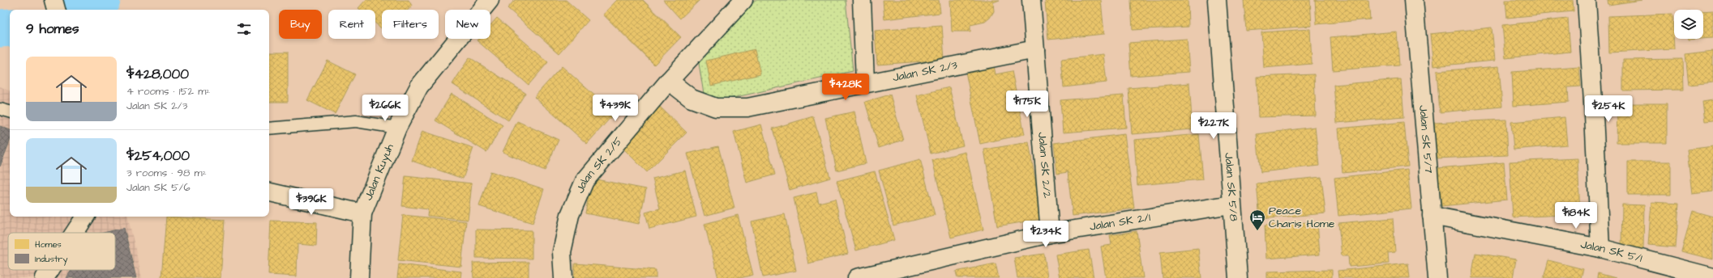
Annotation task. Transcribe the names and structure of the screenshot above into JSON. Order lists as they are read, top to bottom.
{
  "streets": {
    "street": [
      "Jalan SK 2/3",
      "Jalan SK 5/7",
      "Jalan SK 2/2",
      "Jalan SK 2/5",
      "Jalan Kuyuh",
      "Jalan SK 5/8",
      "Jalan SK 2/1",
      "Jalan SK 5/1"
    ]
  },
  "crossings": [
    ["Jalan SK 2/3", "Jalan SK 2/2"],
    ["Jalan SK 2/3", "Jalan SK 2/5"],
    ["Jalan SK 5/7", "Jalan SK 5/1"],
    ["Jalan SK 2/2", "Jalan SK 2/1"],
    ["Jalan SK 5/8", "Jalan SK 2/1"]
  ],
  "places": {
    "hotel": ["Peace Charis Home"]
  },
  "legend": ["Homes", "Industry"],
  "page": {
    "chip": [
      "Buy",
      "Rent",
      "Filters",
      "New"
    ],
    "heading": "9 homes",
    "list": [
      {
        "name": "$428,000",
        "note": "4 rooms · 152 m² · Jalan SK 2/3"
      },
      {
        "name": "$254,000",
        "note": "3 rooms · 98 m² · Jalan SK 5/6"
      }
    ],
    "price": [
      "$428K",
      "$175K",
      "$266K",
      "$439K",
      "$254K",
      "$227K",
      "$396K",
      "$184K",
      "$234K"
    ]
  }
}
